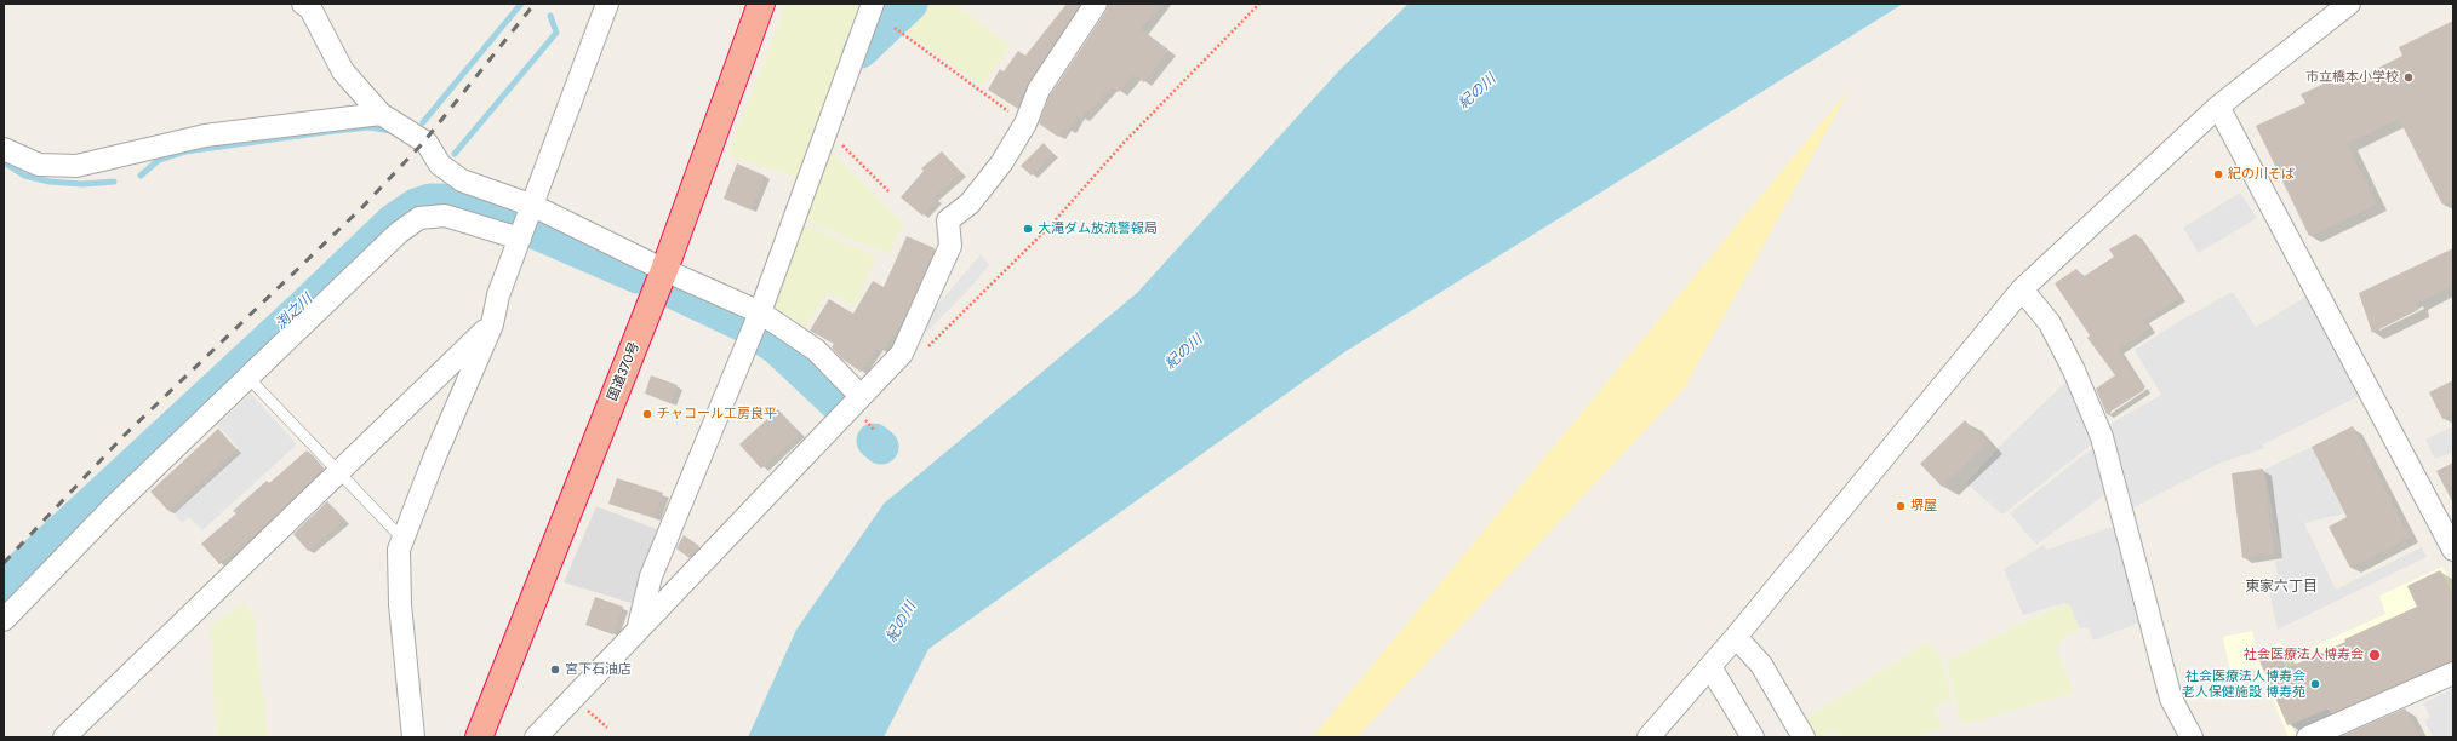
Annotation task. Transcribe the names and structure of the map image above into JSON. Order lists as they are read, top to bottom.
{
  "streets": {
    "highway": ["国道370号"]
  },
  "districts": ["東家六丁目"],
  "water": ["紀の川", "渕之川"],
  "places": [
    "市立橋本小学校",
    "紀の川そば",
    "大滝ダム放流警報局",
    "チャコール工房良平",
    "堺屋",
    "社会医療法人博寿会",
    "宮下石油店",
    "社会医療法人博寿会 老人保健施設 博寿苑"
  ]
}
